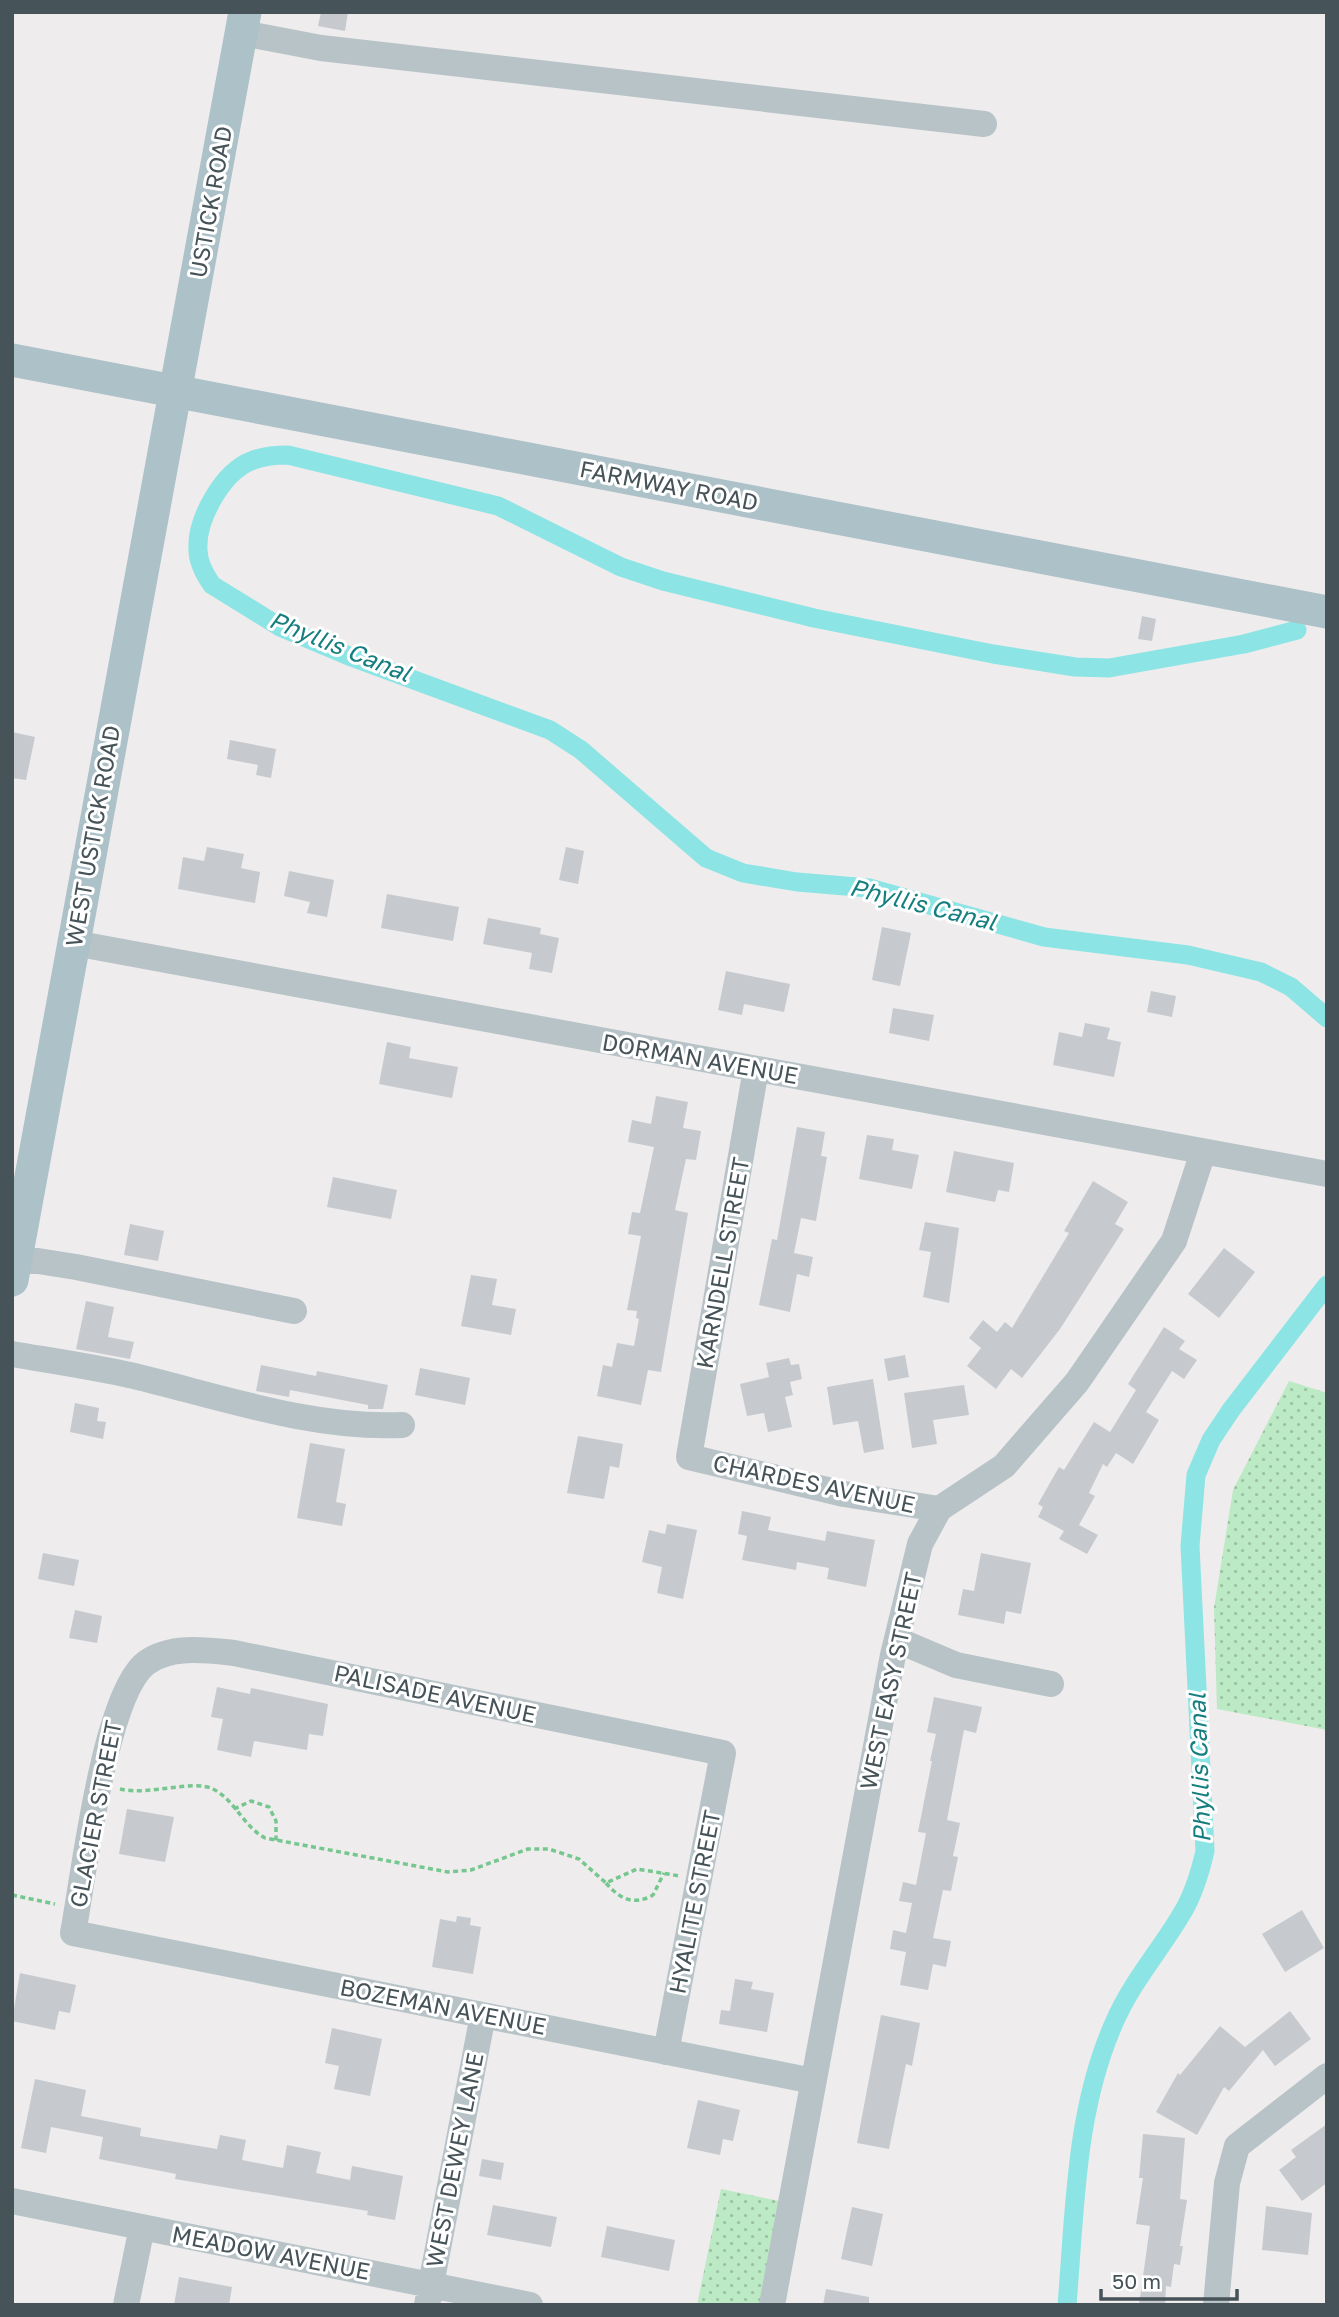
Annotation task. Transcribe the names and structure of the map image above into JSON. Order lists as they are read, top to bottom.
{
  "streets": {
    "main road": ["USTICK ROAD", "FARMWAY ROAD", "WEST USTICK ROAD"],
    "street": [
      "DORMAN AVENUE",
      "KARNDELL STREET",
      "CHARDES AVENUE",
      "WEST EASY STREET",
      "PALISADE AVENUE",
      "GLACIER STREET",
      "HYALITE STREET",
      "BOZEMAN AVENUE",
      "WEST DEWEY LANE",
      "MEADOW AVENUE"
    ]
  },
  "crossings": [
    ["USTICK ROAD", "FARMWAY ROAD"],
    ["USTICK ROAD", "WEST USTICK ROAD"],
    ["FARMWAY ROAD", "WEST USTICK ROAD"],
    ["WEST USTICK ROAD", "DORMAN AVENUE"],
    ["DORMAN AVENUE", "KARNDELL STREET"],
    ["DORMAN AVENUE", "WEST EASY STREET"],
    ["KARNDELL STREET", "CHARDES AVENUE"],
    ["CHARDES AVENUE", "WEST EASY STREET"],
    ["WEST EASY STREET", "BOZEMAN AVENUE"],
    ["PALISADE AVENUE", "GLACIER STREET"],
    ["PALISADE AVENUE", "HYALITE STREET"],
    ["GLACIER STREET", "BOZEMAN AVENUE"],
    ["HYALITE STREET", "BOZEMAN AVENUE"],
    ["BOZEMAN AVENUE", "WEST DEWEY LANE"],
    ["WEST DEWEY LANE", "MEADOW AVENUE"]
  ],
  "water": ["Phyllis Canal"],
  "scale_bar": "50 m"
}
